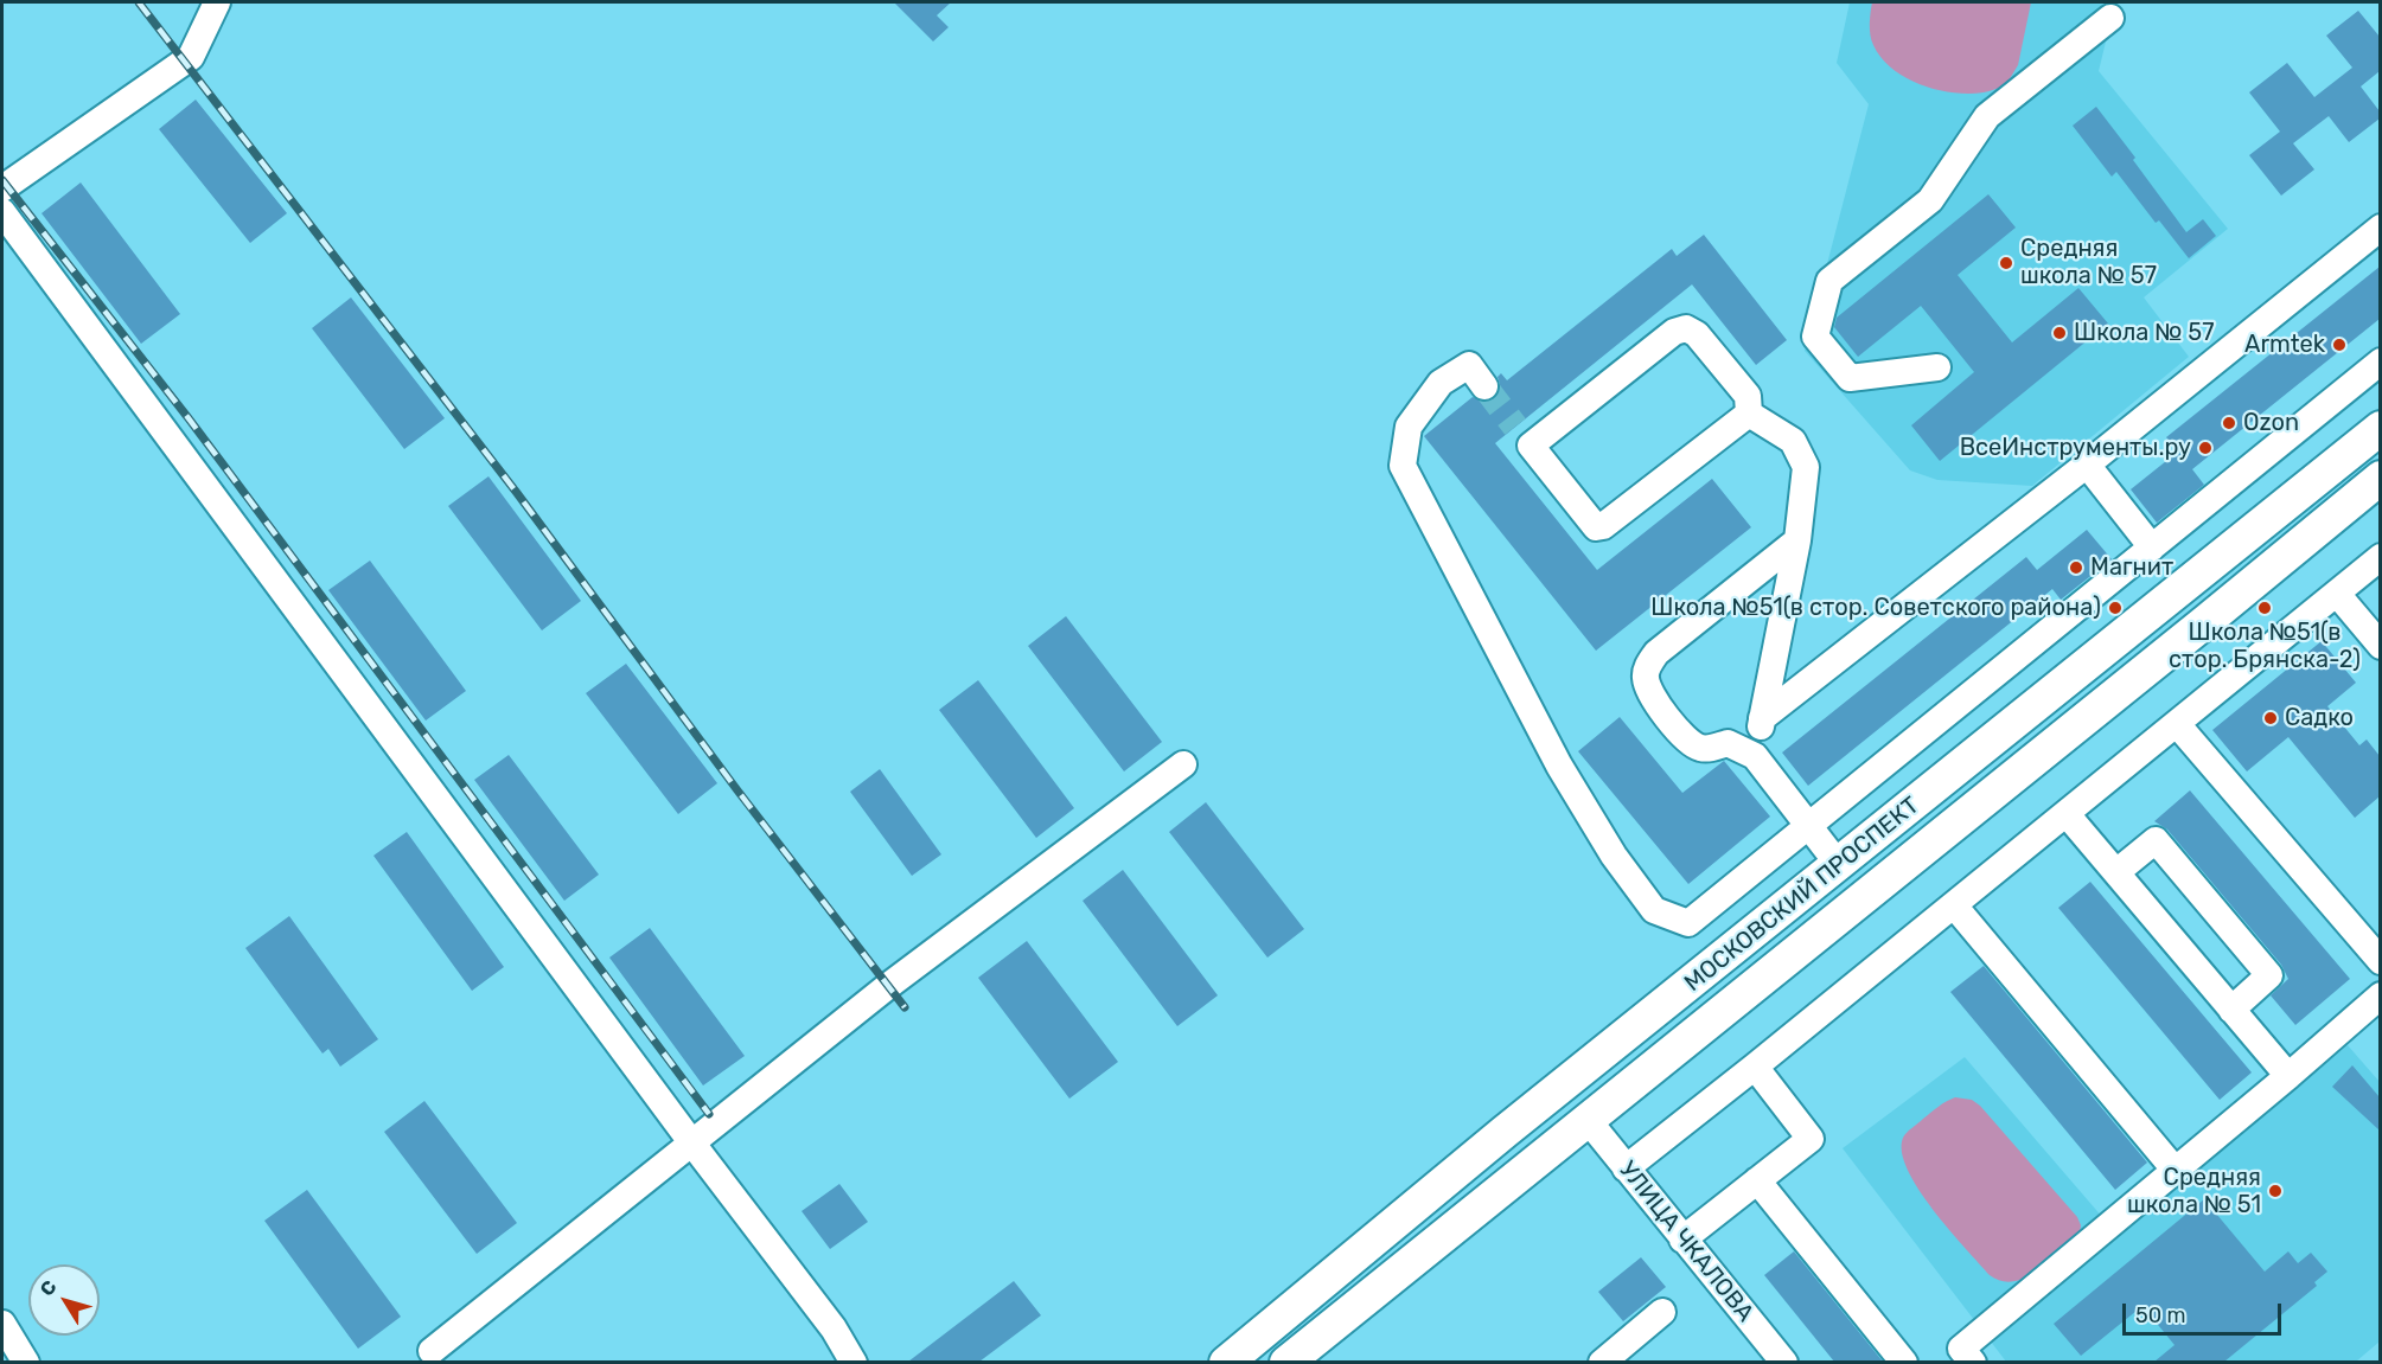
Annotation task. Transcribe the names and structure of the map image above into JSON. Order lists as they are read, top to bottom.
{
  "streets": {
    "main road": ["МОСКОВСКИЙ ПРОСПЕКТ"],
    "street": ["УЛИЦА ЧКАЛОВА"]
  },
  "crossings": [
    ["МОСКОВСКИЙ ПРОСПЕКТ", "УЛИЦА ЧКАЛОВА"]
  ],
  "places": [
    "Средняя школа № 57",
    "Школа № 57",
    "Armtek",
    "Ozon",
    "ВсеИнструменты.ру",
    "Магнит",
    "Школа №51(в стор. Советского района)",
    "Школа №51(в стор. Брянска-2)",
    "Садко",
    "Средняя школа № 51"
  ],
  "scale_bar": "50 m",
  "north": "top left"
}
